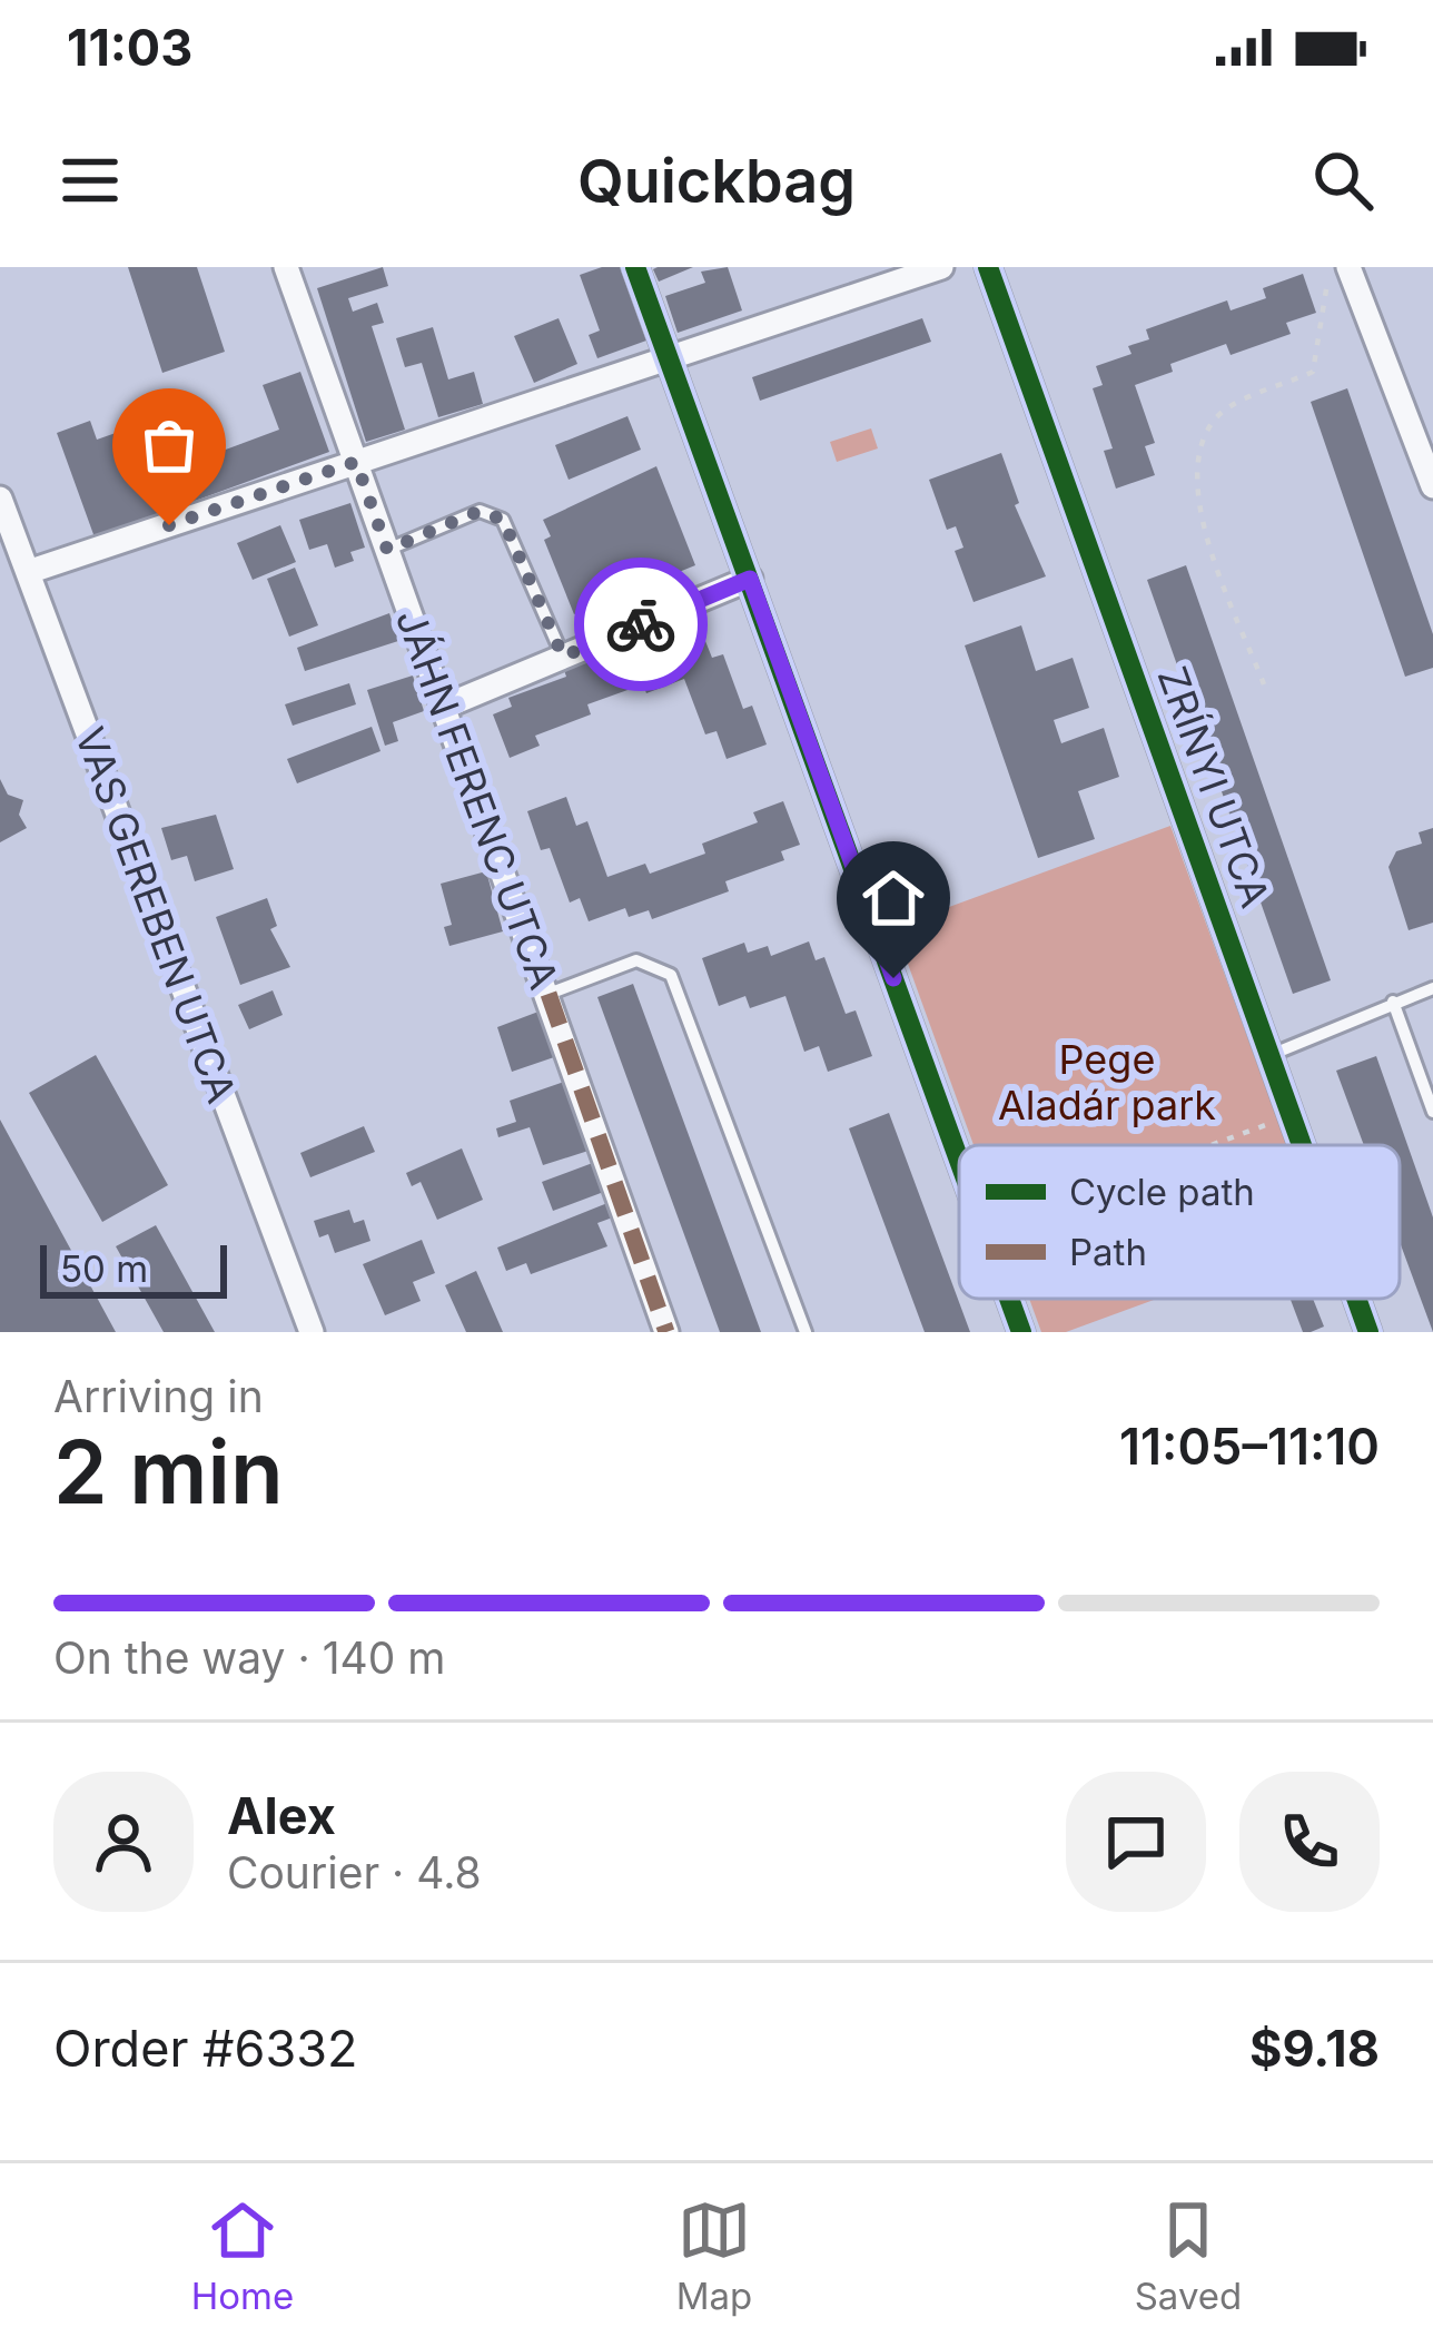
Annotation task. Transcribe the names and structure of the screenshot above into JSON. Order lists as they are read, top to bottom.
{
  "streets": {
    "street": ["ZRÍNYI UTCA", "JÁHN FERENC UTCA", "VAS GEREBEN UTCA"]
  },
  "parks": ["Pege Aladár park"],
  "legend": ["Cycle path", "Path"],
  "scale_bar": "50 m",
  "page": {
    "status": "11:03",
    "header": "Quickbag",
    "scale": "50 m",
    "heading": ["2 min", "Arriving in", "11:05–11:10"],
    "panel": [
      "Alex",
      "Courier · 4.8",
      "Order #6332",
      "$9.18"
    ],
    "bar": "On the way · 140 m",
    "tabs": ["Home", "Map", "Saved"]
  }
}
